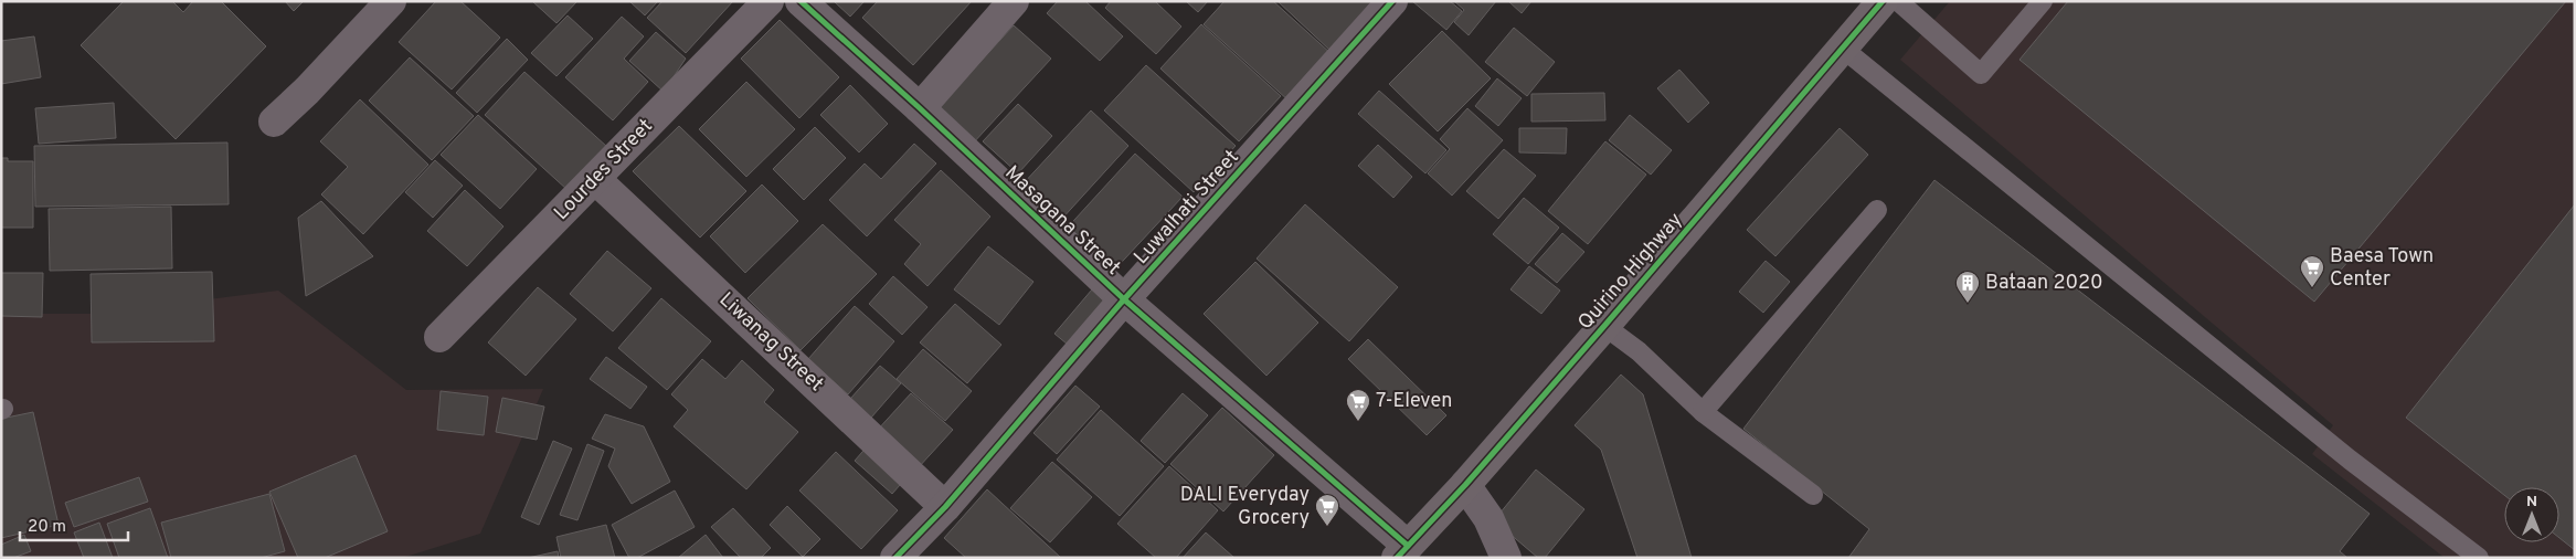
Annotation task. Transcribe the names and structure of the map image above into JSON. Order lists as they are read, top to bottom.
{
  "streets": {
    "main road": ["Quirino Highway"],
    "street": [
      "Lourdes Street",
      "Luwalhati Street",
      "Masagana Street",
      "Liwanag Street"
    ]
  },
  "crossings": [
    ["Lourdes Street", "Liwanag Street"],
    ["Luwalhati Street", "Masagana Street"],
    ["Luwalhati Street", "Liwanag Street"],
    ["Masagana Street", "Quirino Highway"]
  ],
  "places": {
    "supermarket": ["Baesa Town Center", "7-Eleven", "DALI Everyday Grocery"],
    "building": ["Bataan 2020"]
  },
  "scale_bar": "20 m",
  "north": "top"
}
